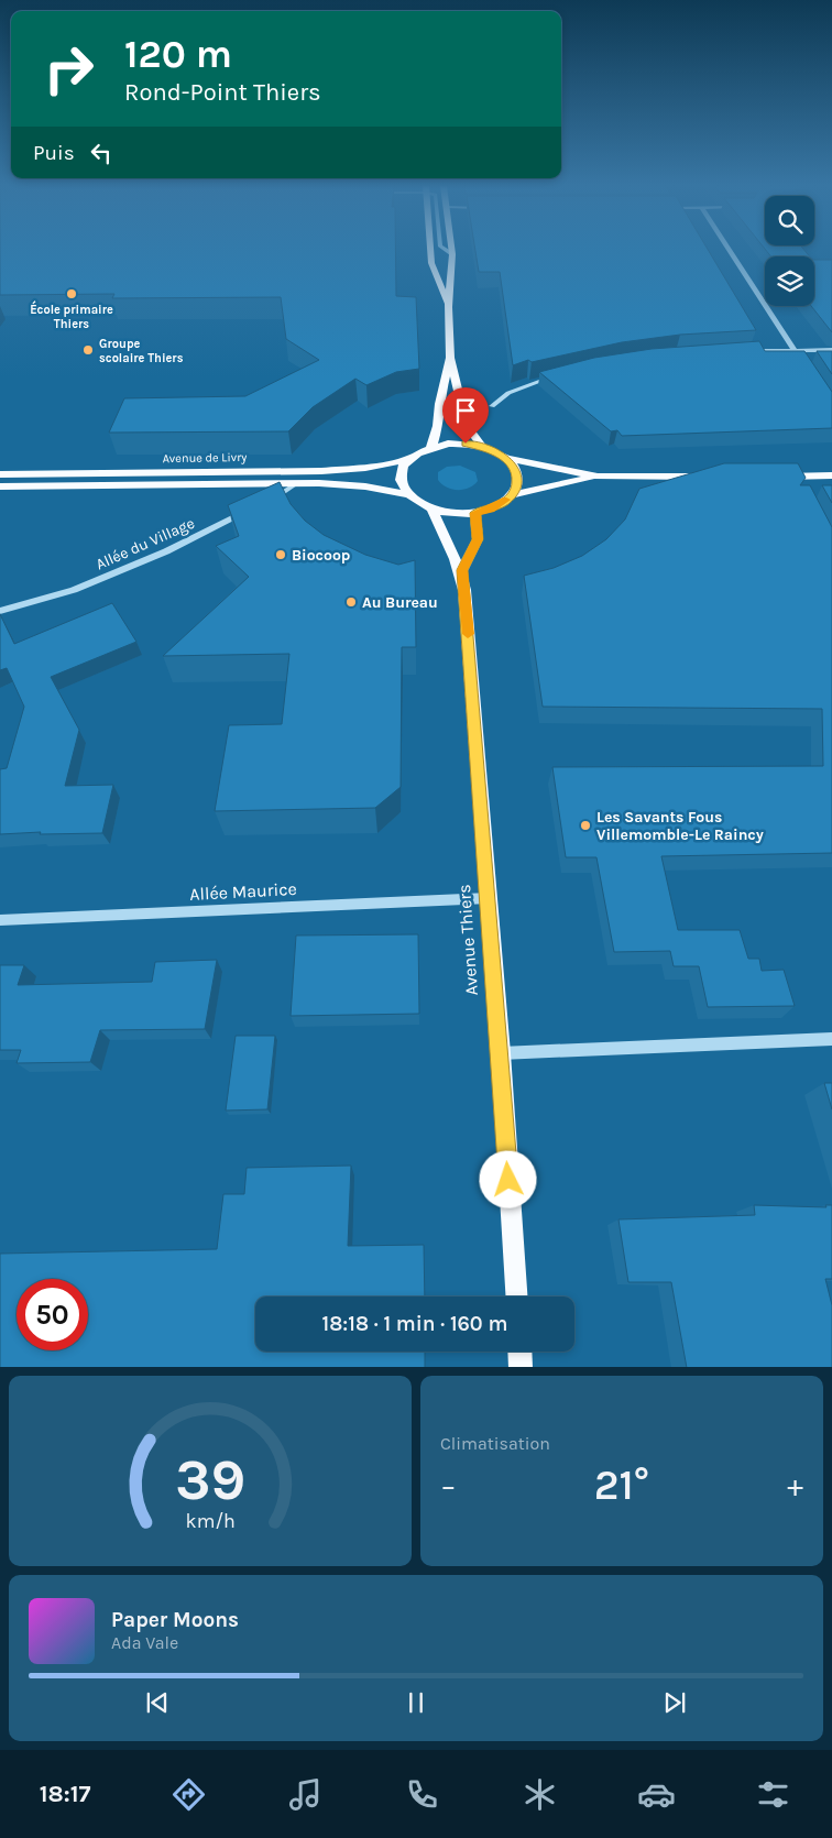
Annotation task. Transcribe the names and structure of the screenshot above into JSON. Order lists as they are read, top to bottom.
{
  "streets": {
    "main road": ["Avenue de Livry", "Avenue Thiers"],
    "street": ["Allée du Village", "Allée Maurice"]
  },
  "crossings": [
    ["Avenue de Livry", "Avenue Thiers"],
    ["Allée Maurice", "Avenue Thiers"]
  ],
  "places": [
    "École primaire Thiers",
    "Groupe scolaire Thiers",
    "Biocoop",
    "Au Bureau",
    "Les Savants Fous Villemomble-Le Raincy"
  ],
  "page": {
    "turn": ["120 m", "Rond-Point Thiers"],
    "then": "Puis",
    "limit": "50",
    "trip": "18:18 · 1 min · 160 m",
    "tile": "Climatisation",
    "heat": ["−", "21°", "+"],
    "song": ["Paper Moons", "Ada Vale"],
    "tabs": "18:17",
    "gauge": ["39", "km/h"]
  }
}
